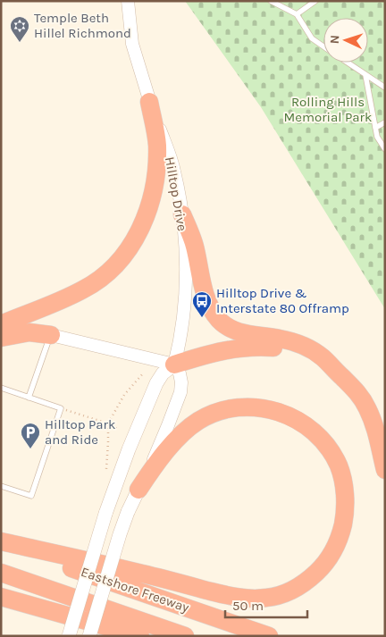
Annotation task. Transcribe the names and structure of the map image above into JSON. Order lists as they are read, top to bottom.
{
  "streets": {
    "highway": ["Eastshore Freeway"],
    "street": ["Hilltop Drive"]
  },
  "parks": ["Rolling Hills Memorial Park"],
  "places": {
    "synagogue": ["Temple Beth Hillel Richmond"],
    "bus stop": ["Hilltop Drive & Interstate 80 Offramp"],
    "parking": ["Hilltop Park and Ride"]
  },
  "scale_bar": "50 m",
  "north": "left"
}
